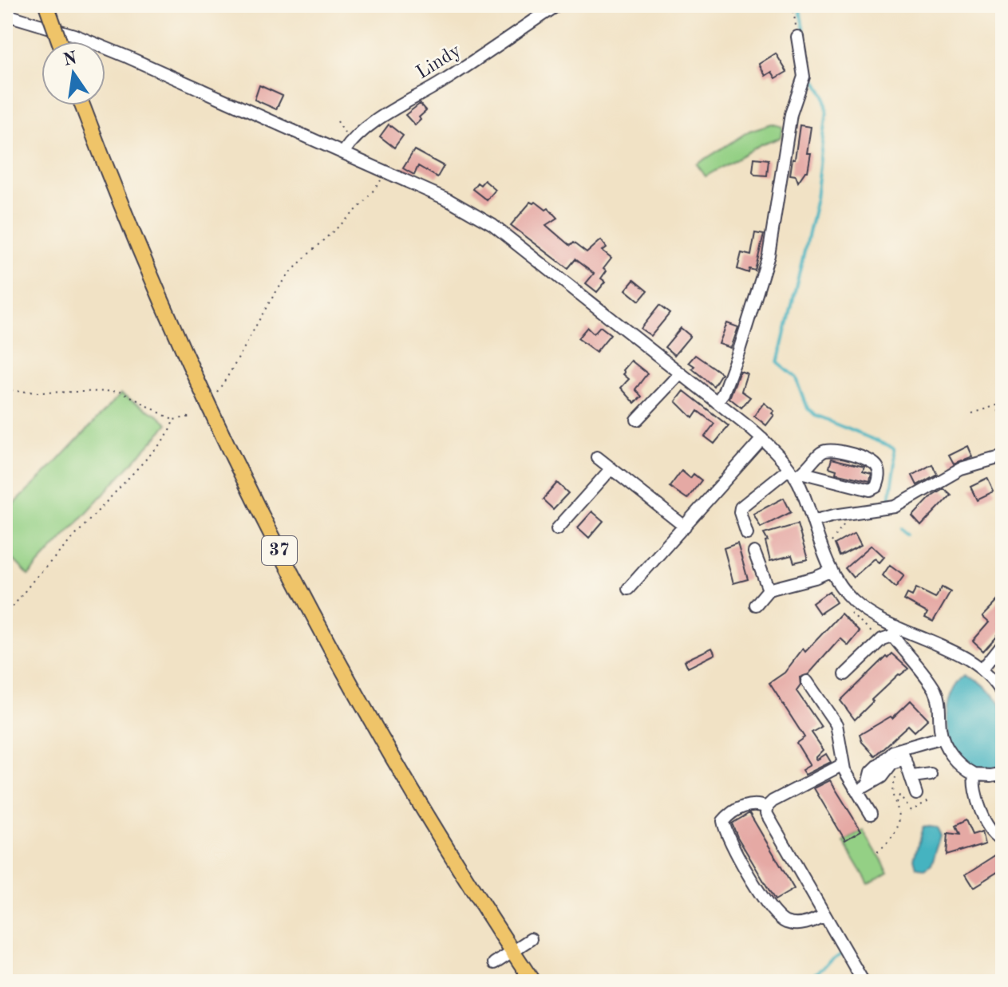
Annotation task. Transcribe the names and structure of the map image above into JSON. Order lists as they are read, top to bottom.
{
  "streets": {
    "main road": ["37"],
    "street": ["Lindy"]
  },
  "north": "top"
}
